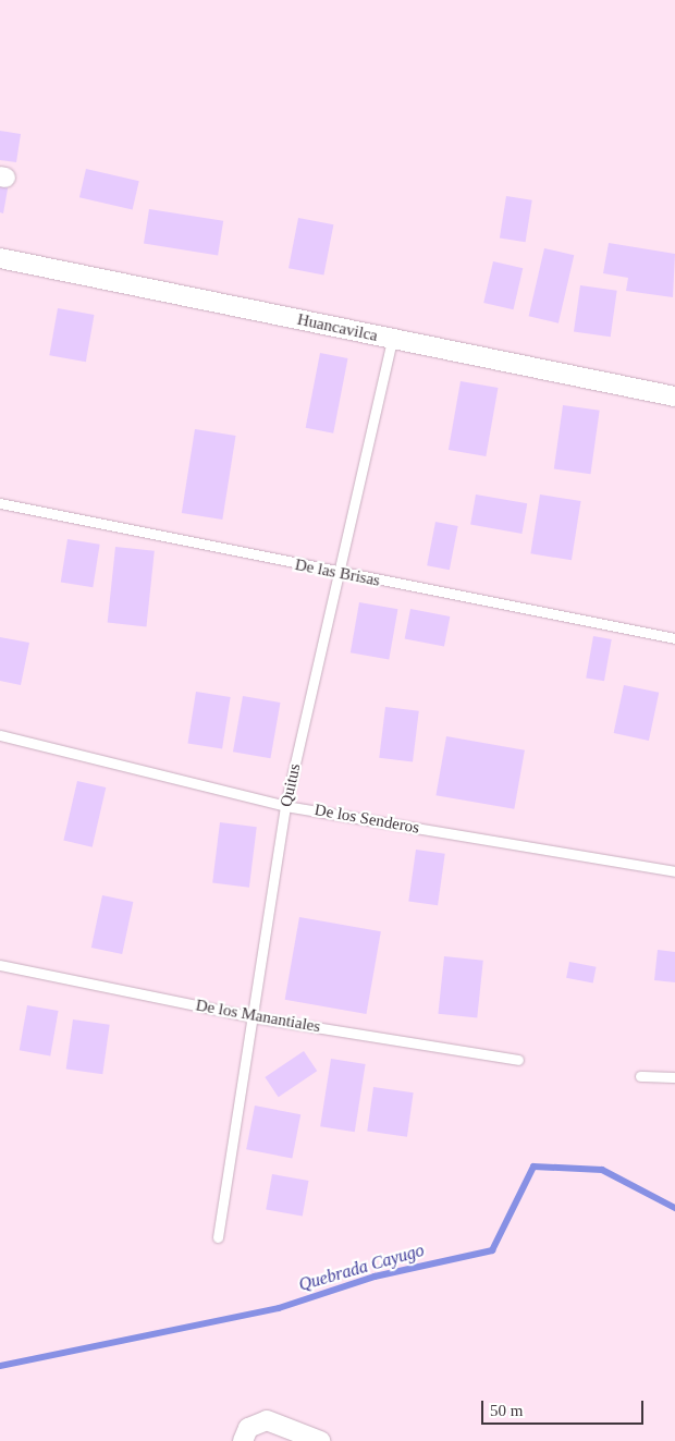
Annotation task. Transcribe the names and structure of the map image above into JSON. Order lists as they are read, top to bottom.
{
  "streets": {
    "street": ["Huancavilca"],
    "lane": [
      "De las Brisas",
      "Quitus",
      "De los Senderos",
      "De los Manantiales"
    ]
  },
  "crossings": [
    ["Huancavilca", "Quitus"],
    ["De las Brisas", "Quitus"],
    ["Quitus", "De los Senderos"],
    ["Quitus", "De los Manantiales"]
  ],
  "water": ["Quebrada Cayugo"],
  "scale_bar": "50 m"
}
